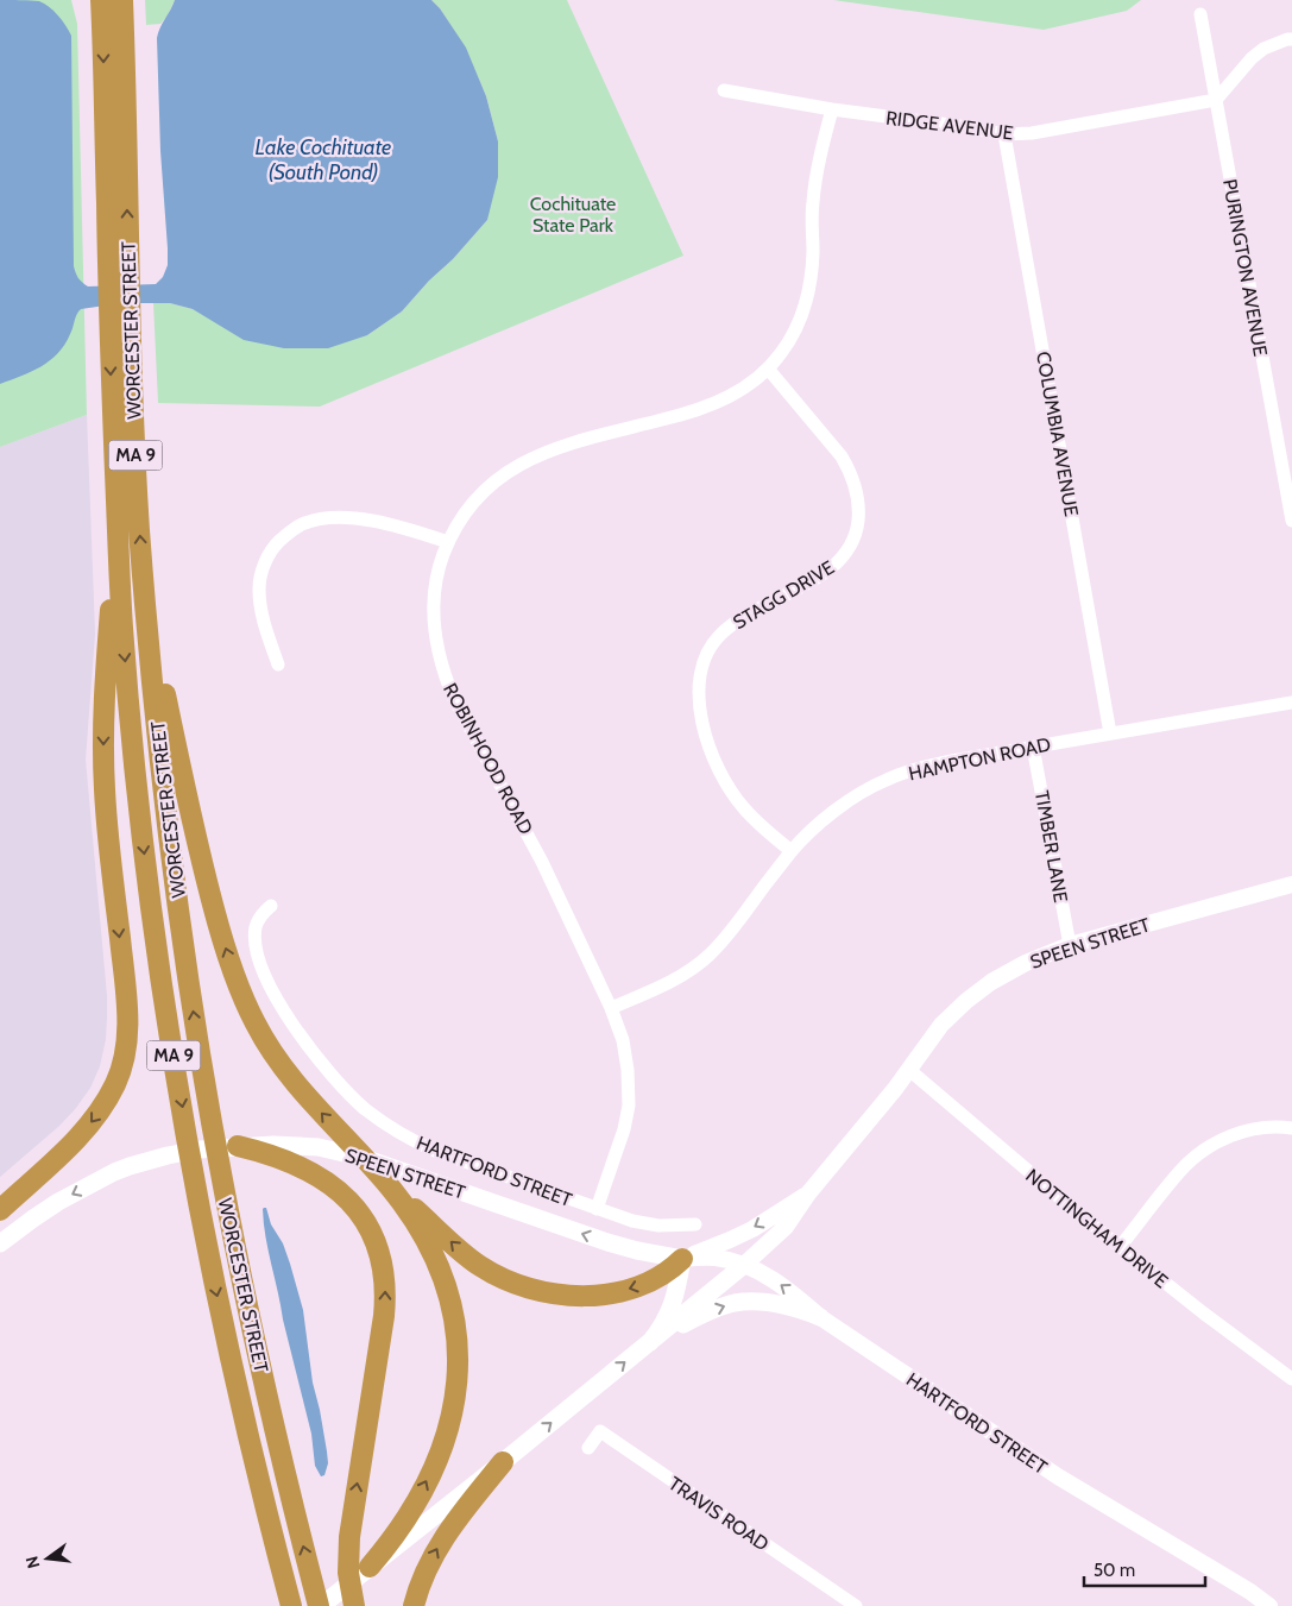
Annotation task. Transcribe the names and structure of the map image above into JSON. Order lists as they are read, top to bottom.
{
  "streets": {
    "highway": ["WORCESTER STREET", "MA 9"],
    "main road": ["SPEEN STREET"],
    "street": [
      "RIDGE AVENUE",
      "PURINGTON AVENUE",
      "COLUMBIA AVENUE",
      "STAGG DRIVE",
      "ROBINHOOD ROAD",
      "HAMPTON ROAD",
      "TIMBER LANE",
      "HARTFORD STREET",
      "NOTTINGHAM DRIVE",
      "TRAVIS ROAD"
    ]
  },
  "crossings": [
    ["RIDGE AVENUE", "PURINGTON AVENUE"],
    ["RIDGE AVENUE", "COLUMBIA AVENUE"],
    ["RIDGE AVENUE", "ROBINHOOD ROAD"],
    ["WORCESTER STREET", "SPEEN STREET"],
    ["COLUMBIA AVENUE", "HAMPTON ROAD"],
    ["STAGG DRIVE", "ROBINHOOD ROAD"],
    ["STAGG DRIVE", "HAMPTON ROAD"],
    ["ROBINHOOD ROAD", "HAMPTON ROAD"],
    ["ROBINHOOD ROAD", "HARTFORD STREET"],
    ["HAMPTON ROAD", "TIMBER LANE"],
    ["TIMBER LANE", "SPEEN STREET"],
    ["SPEEN STREET", "HARTFORD STREET"],
    ["SPEEN STREET", "NOTTINGHAM DRIVE"]
  ],
  "water": ["Lake Cochituate (South Pond)"],
  "parks": ["Cochituate State Park"],
  "scale_bar": "50 m",
  "north": "left"
}
